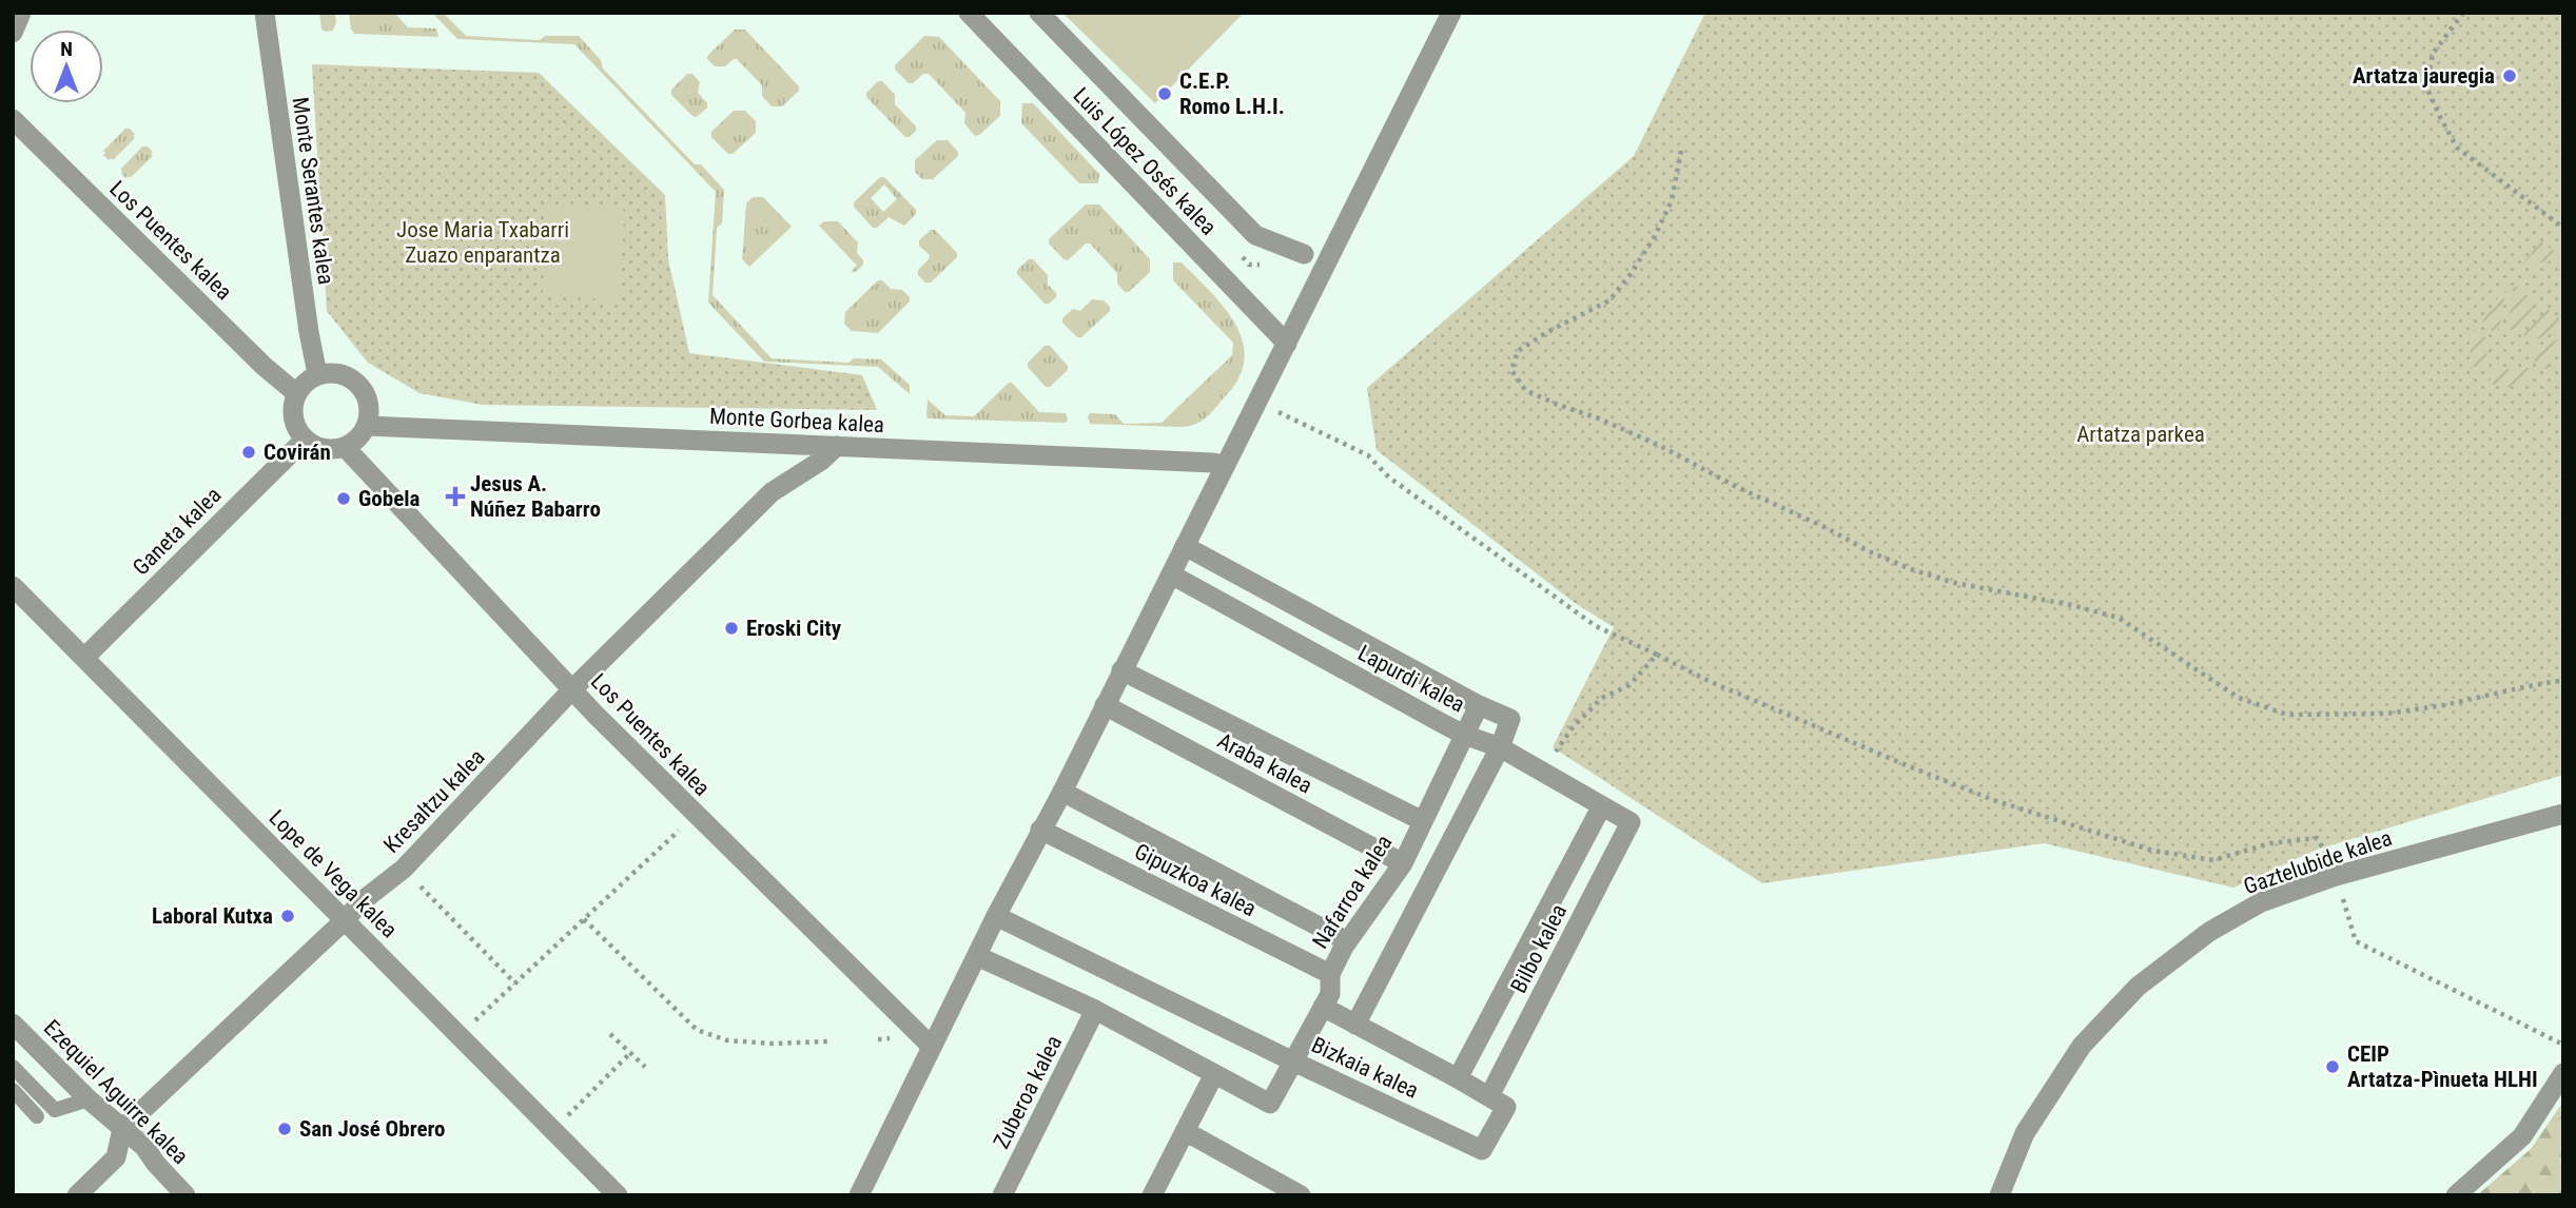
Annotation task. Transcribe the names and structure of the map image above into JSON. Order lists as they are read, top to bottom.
{
  "streets": {
    "street": [
      "Luis López Osés kalea",
      "Monte Serantes kalea",
      "Los Puentes kalea",
      "Monte Gorbea kalea",
      "Ganeta kalea",
      "Lapurdi kalea",
      "Araba kalea",
      "Kresaltzu kalea",
      "Gaztelubide kalea",
      "Lope de Vega kalea",
      "Gipuzkoa kalea",
      "Nafarroa kalea",
      "Bilbo kalea",
      "Bizkaia kalea",
      "Ezequiel Aguirre kalea",
      "Zuberoa kalea"
    ]
  },
  "crossings": [
    ["Monte Serantes kalea", "Los Puentes kalea"],
    ["Monte Serantes kalea", "Monte Gorbea kalea"],
    ["Monte Serantes kalea", "Ganeta kalea"],
    ["Los Puentes kalea", "Monte Gorbea kalea"],
    ["Los Puentes kalea", "Ganeta kalea"],
    ["Los Puentes kalea", "Kresaltzu kalea"],
    ["Monte Gorbea kalea", "Ganeta kalea"],
    ["Monte Gorbea kalea", "Kresaltzu kalea"],
    ["Ganeta kalea", "Lope de Vega kalea"],
    ["Lapurdi kalea", "Nafarroa kalea"],
    ["Lapurdi kalea", "Bilbo kalea"],
    ["Araba kalea", "Nafarroa kalea"],
    ["Kresaltzu kalea", "Lope de Vega kalea"],
    ["Kresaltzu kalea", "Ezequiel Aguirre kalea"],
    ["Gipuzkoa kalea", "Nafarroa kalea"],
    ["Nafarroa kalea", "Bizkaia kalea"],
    ["Bilbo kalea", "Bizkaia kalea"]
  ],
  "parks": ["Jose Maria Txabarri Zuazo enparantza", "Artatza parkea"],
  "places": {
    "other": [
      "Artatza jauregia",
      "C.E.P. Romo L.H.I.",
      "Covirán",
      "Gobela",
      "Eroski City",
      "Laboral Kutxa",
      "CEIP Artatza-Pìnueta HLHI",
      "San José Obrero"
    ],
    "health": ["Jesus A. Núñez Babarro"]
  },
  "north": "top"
}
